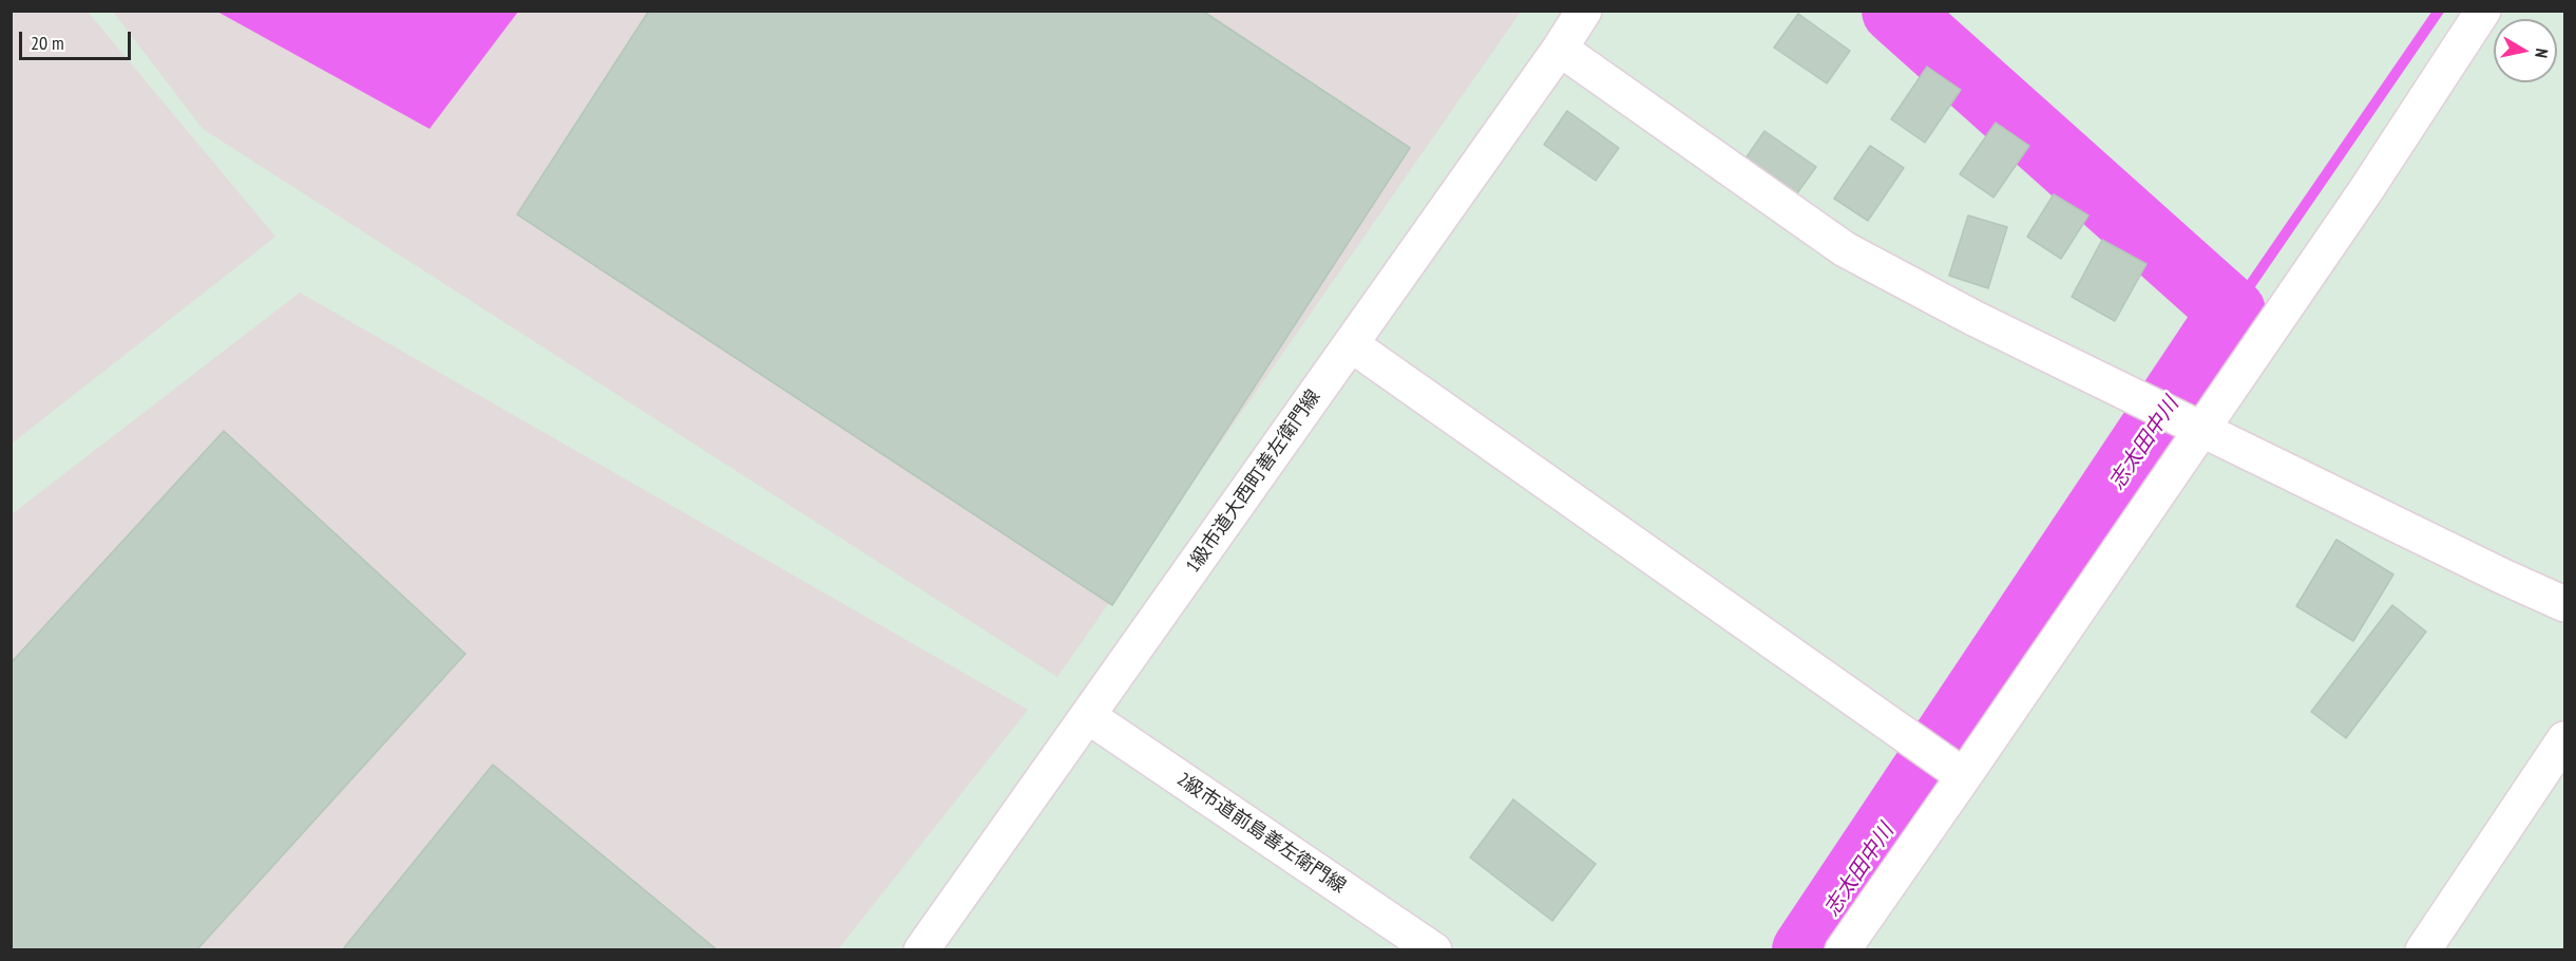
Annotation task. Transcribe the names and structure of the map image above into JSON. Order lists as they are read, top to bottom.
{
  "streets": {
    "street": ["1級市道大西町善左衛門線", "2級市道前島善左衛門線"]
  },
  "crossings": [
    ["1級市道大西町善左衛門線", "2級市道前島善左衛門線"]
  ],
  "water": ["志太田中川"],
  "scale_bar": "20 m",
  "north": "right"
}
